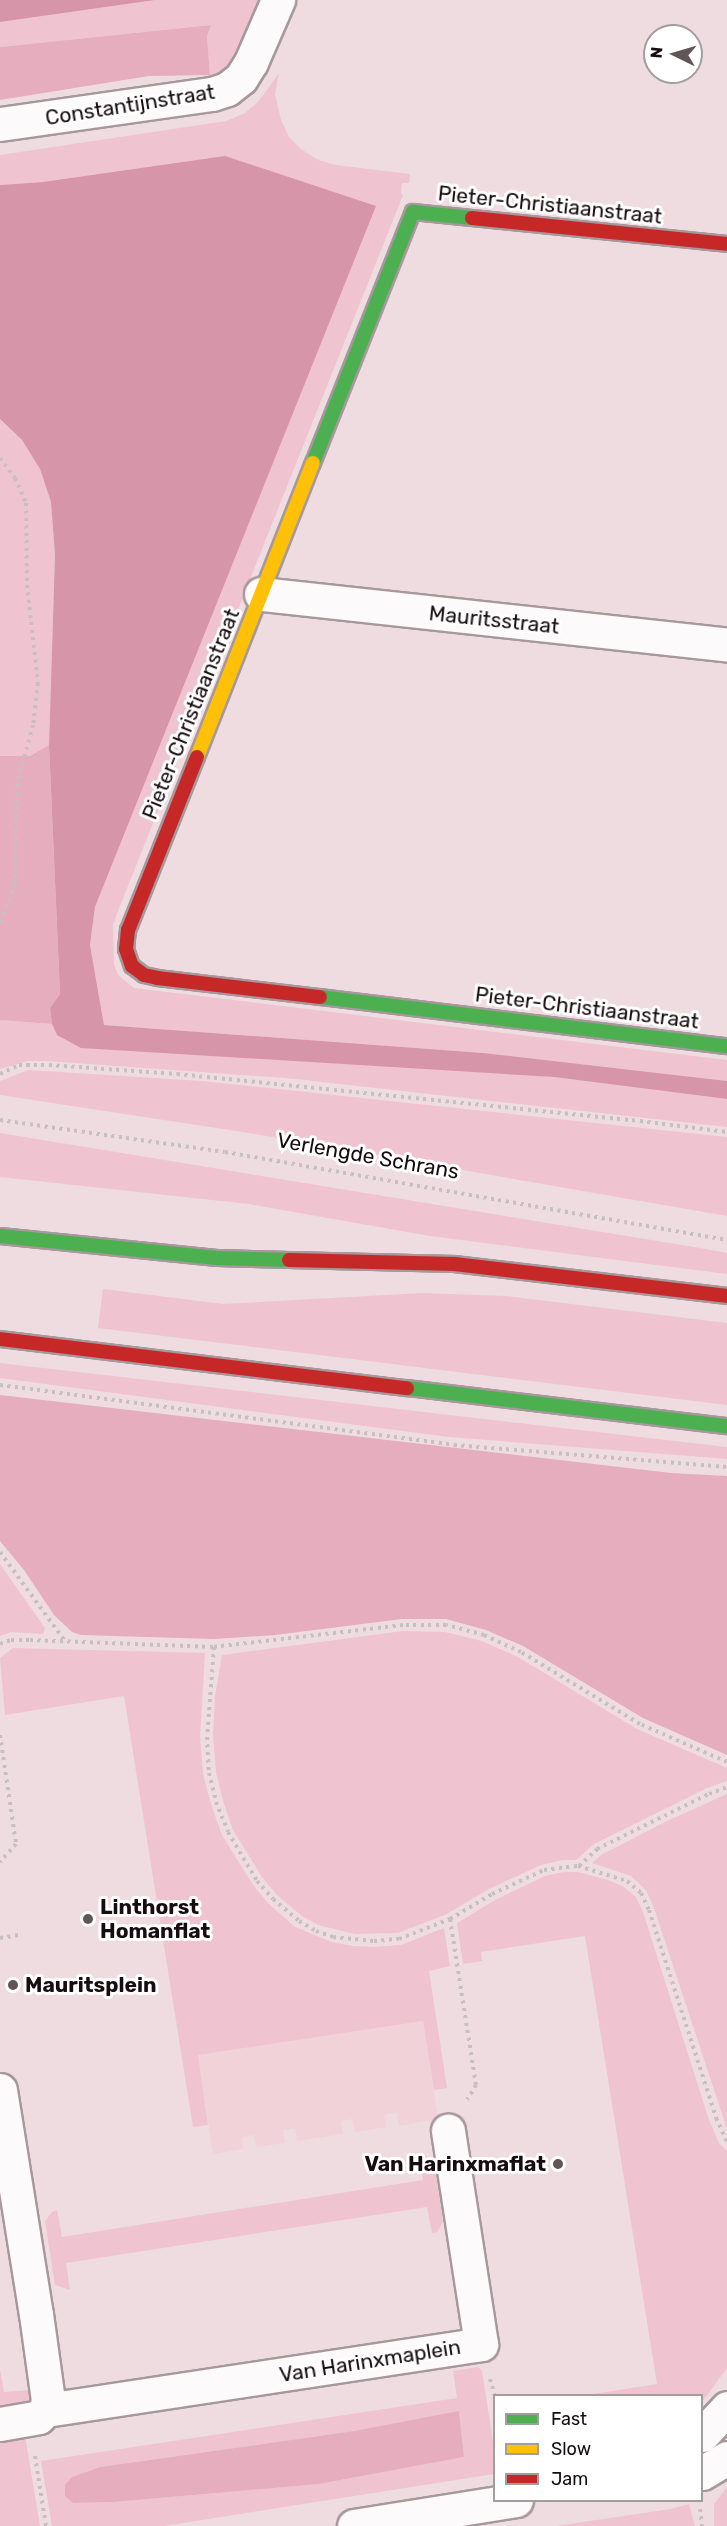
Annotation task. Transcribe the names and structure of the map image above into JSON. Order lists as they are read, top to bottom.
{
  "streets": {
    "street": [
      "Constantijnstraat",
      "Pieter-Christiaanstraat",
      "Mauritsstraat",
      "Van Harinxmaplein"
    ],
    "path": ["Verlengde Schrans"]
  },
  "crossings": [
    ["Pieter-Christiaanstraat", "Mauritsstraat"]
  ],
  "places": ["Linthorst Homanflat", "Mauritsplein", "Van Harinxmaflat"],
  "legend": ["Fast", "Slow", "Jam"],
  "north": "left"
}
